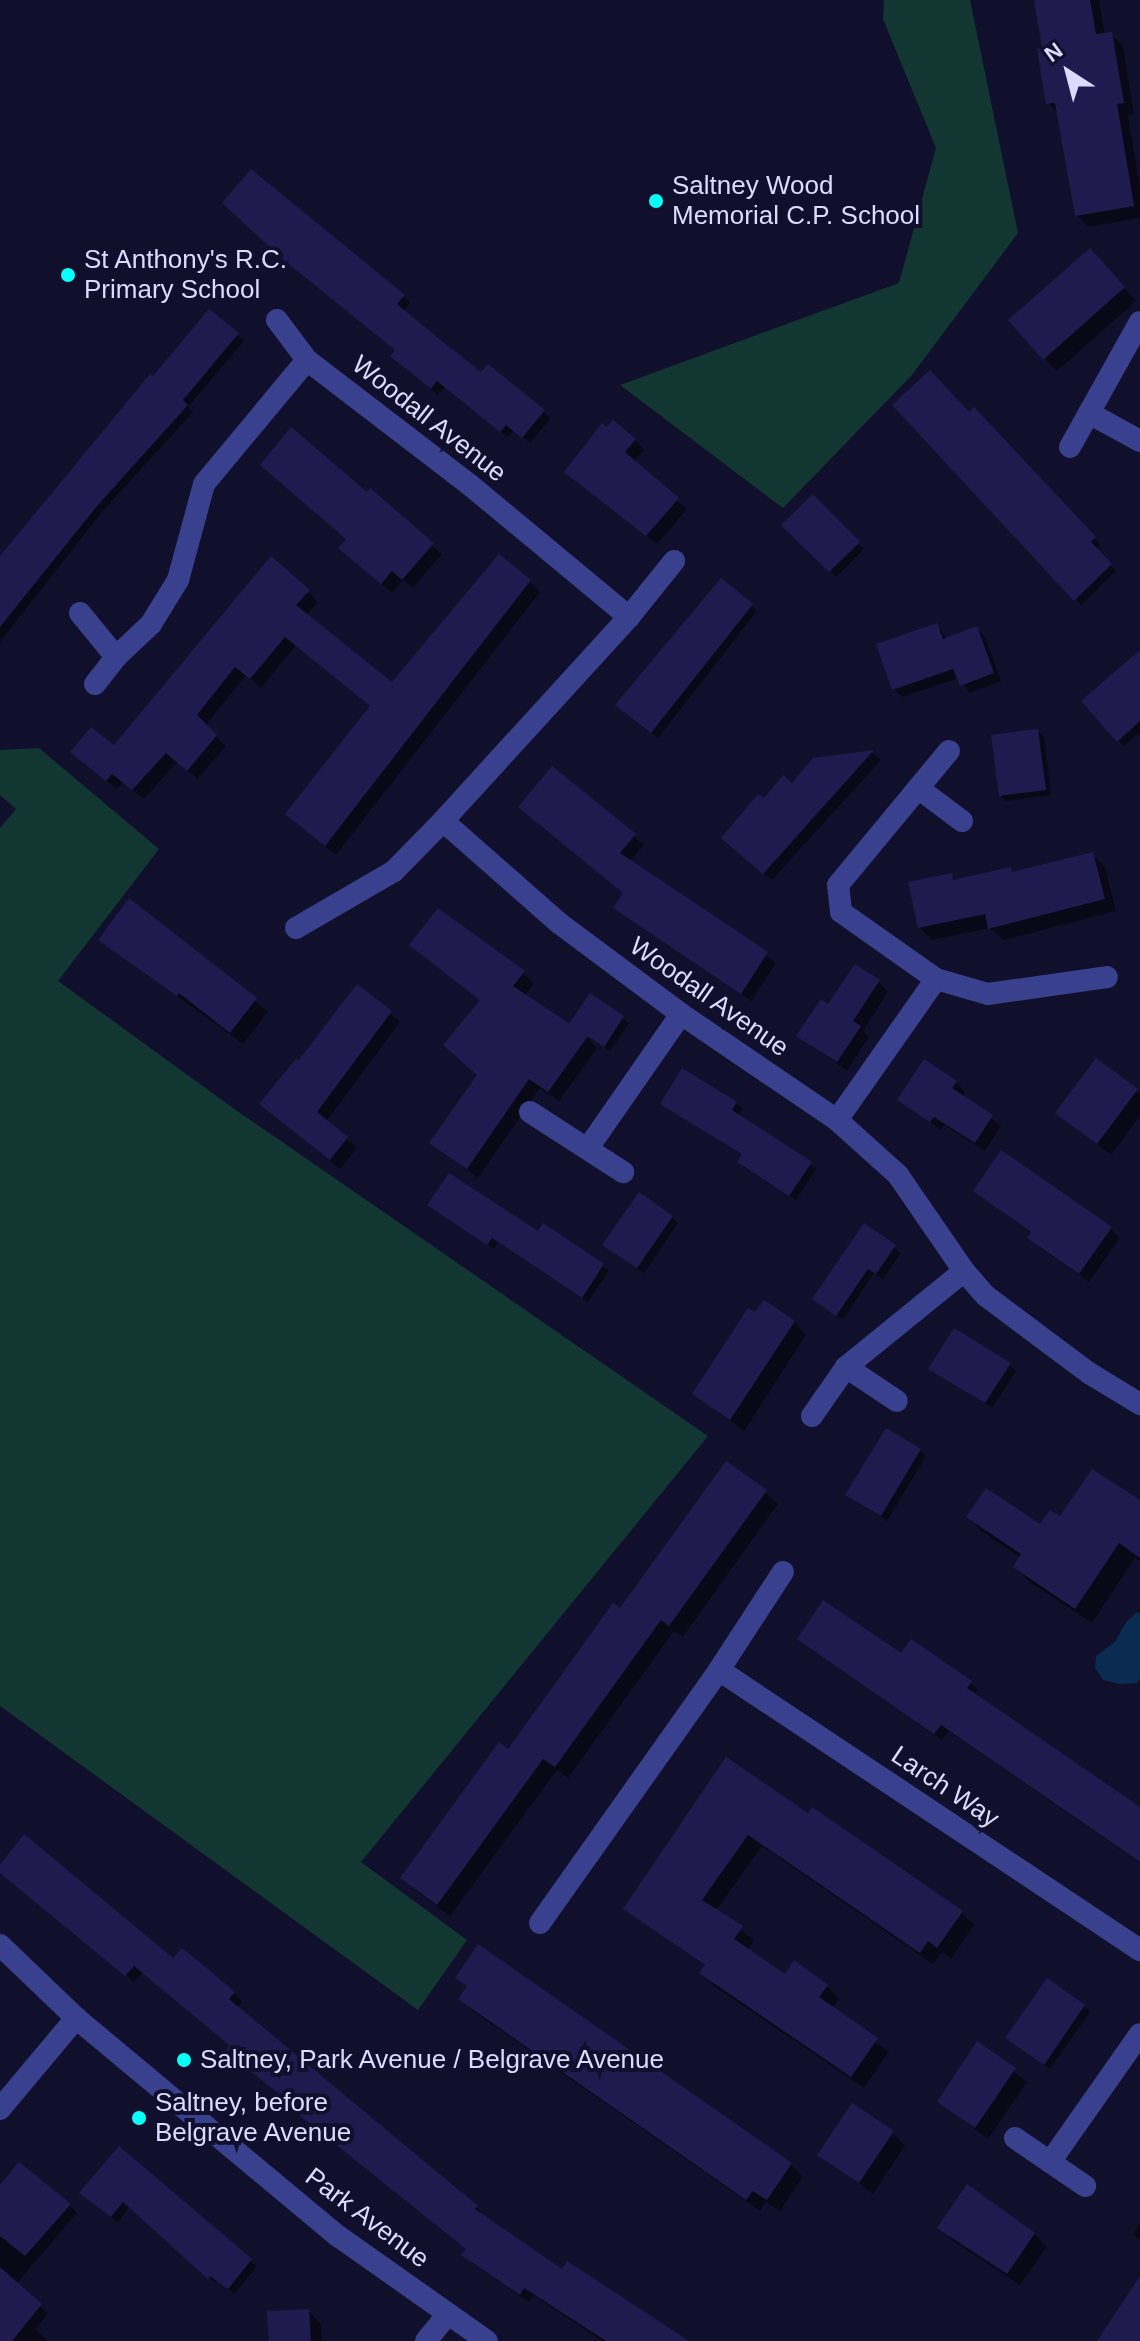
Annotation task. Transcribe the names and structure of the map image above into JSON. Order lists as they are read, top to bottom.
{
  "streets": {
    "street": ["Woodall Avenue", "Larch Way", "Park Avenue"]
  },
  "places": [
    "Saltney Wood Memorial C.P. School",
    "St Anthony's R.C. Primary School",
    "Saltney, Park Avenue / Belgrave Avenue",
    "Saltney, before Belgrave Avenue"
  ],
  "north": "top left"
}
